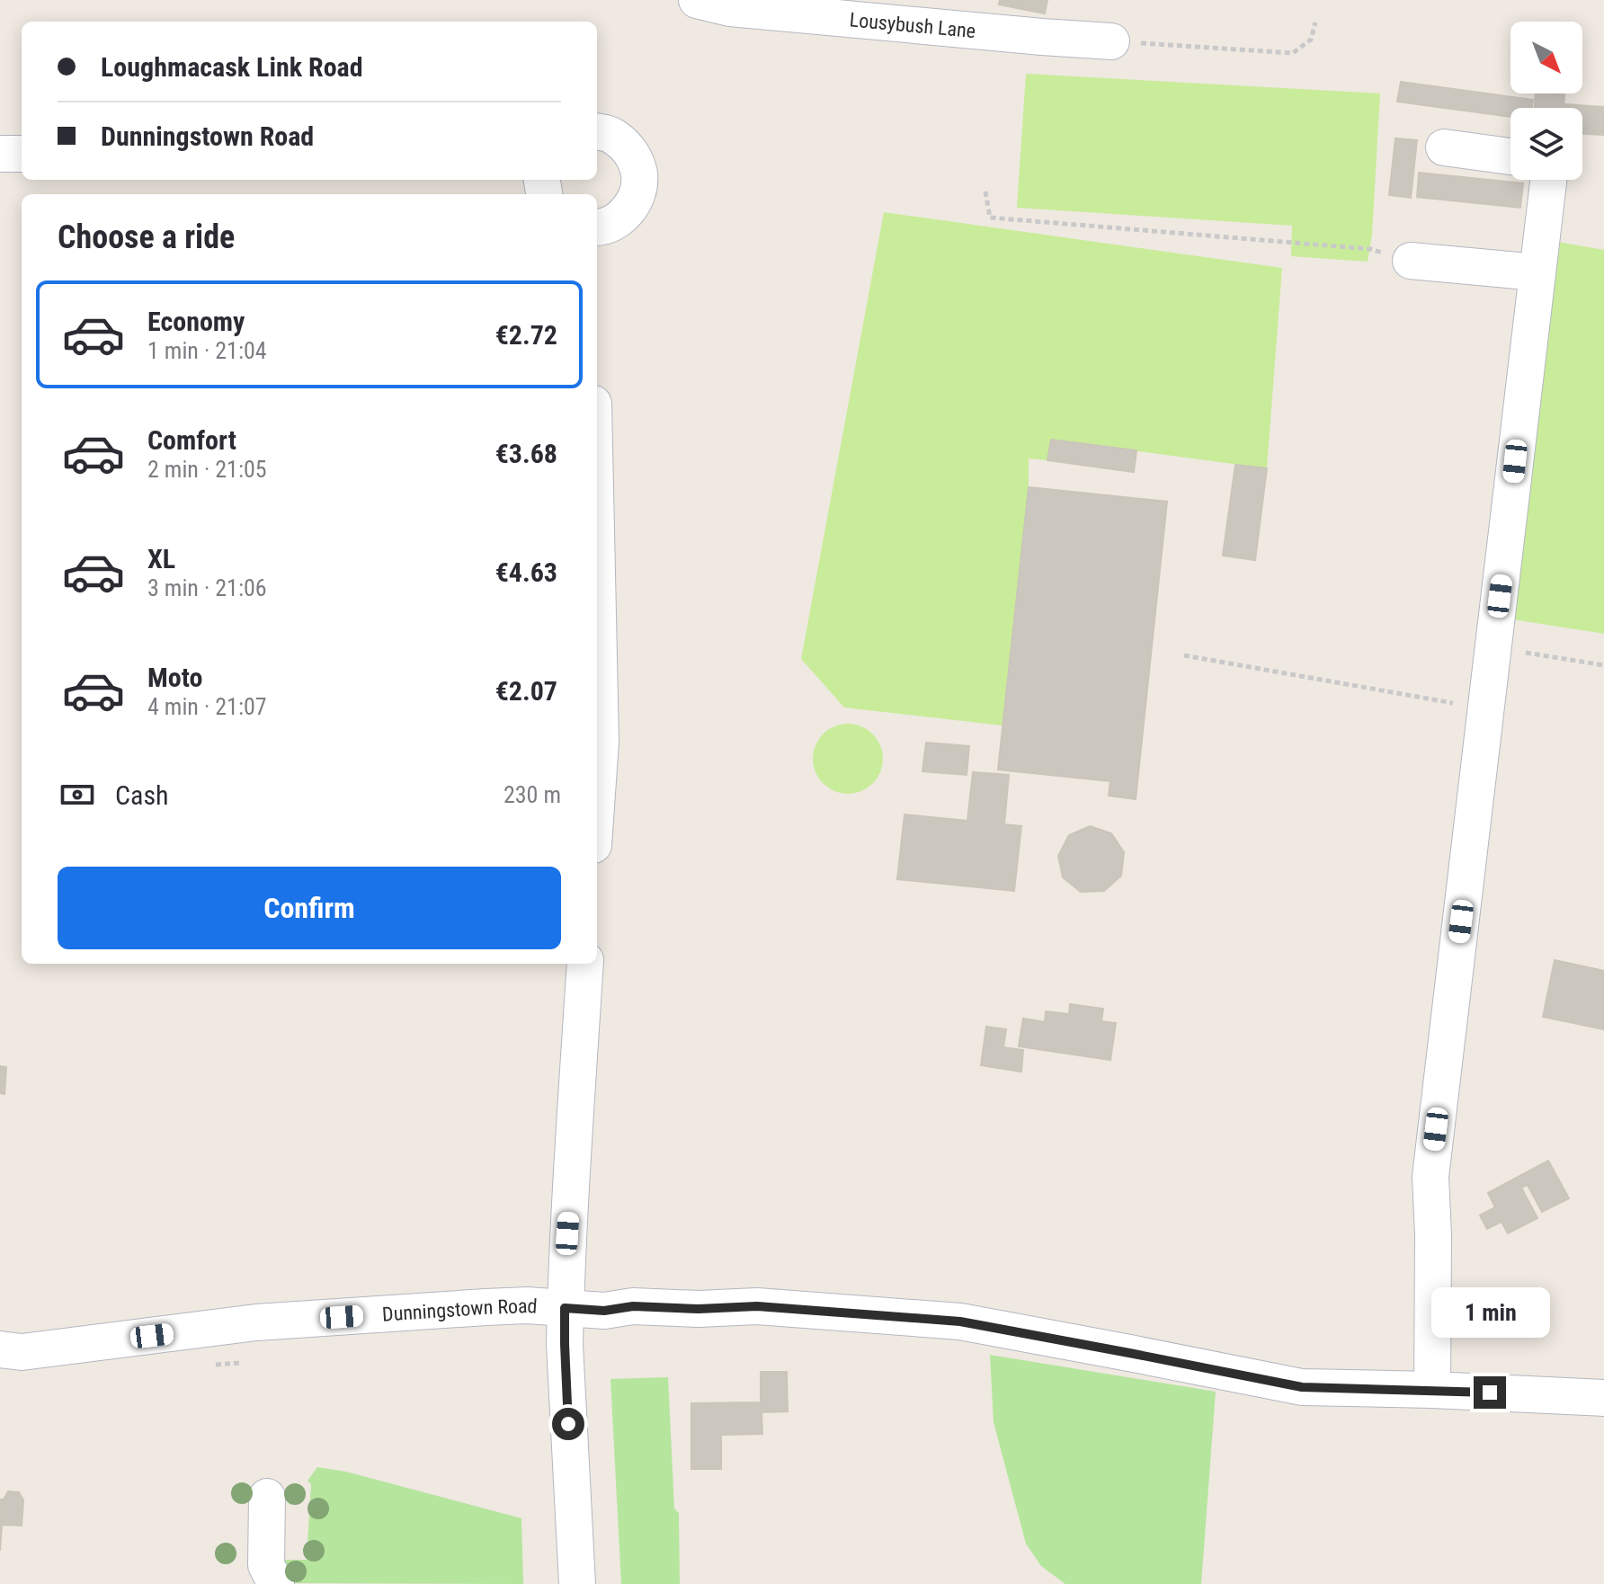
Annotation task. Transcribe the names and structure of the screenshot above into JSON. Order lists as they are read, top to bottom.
{
  "streets": {
    "street": ["Lousybush Lane", "Dunningstown Road"]
  },
  "north": "bottom right",
  "page": {
    "banner": ["Loughmacask Link Road", "Dunningstown Road"],
    "heading": "Choose a ride",
    "list": [
      {
        "name": "Economy",
        "note": "1 min · 21:04",
        "value": "€2.72"
      },
      {
        "name": "Comfort",
        "note": "2 min · 21:05",
        "value": "€3.68"
      },
      {
        "name": "XL",
        "note": "3 min · 21:06",
        "value": "€4.63"
      },
      {
        "name": "Moto",
        "note": "4 min · 21:07",
        "value": "€2.07"
      }
    ],
    "pay": ["Cash", "230 m"],
    "buttons": "Confirm",
    "bubble": "1 min"
  }
}
